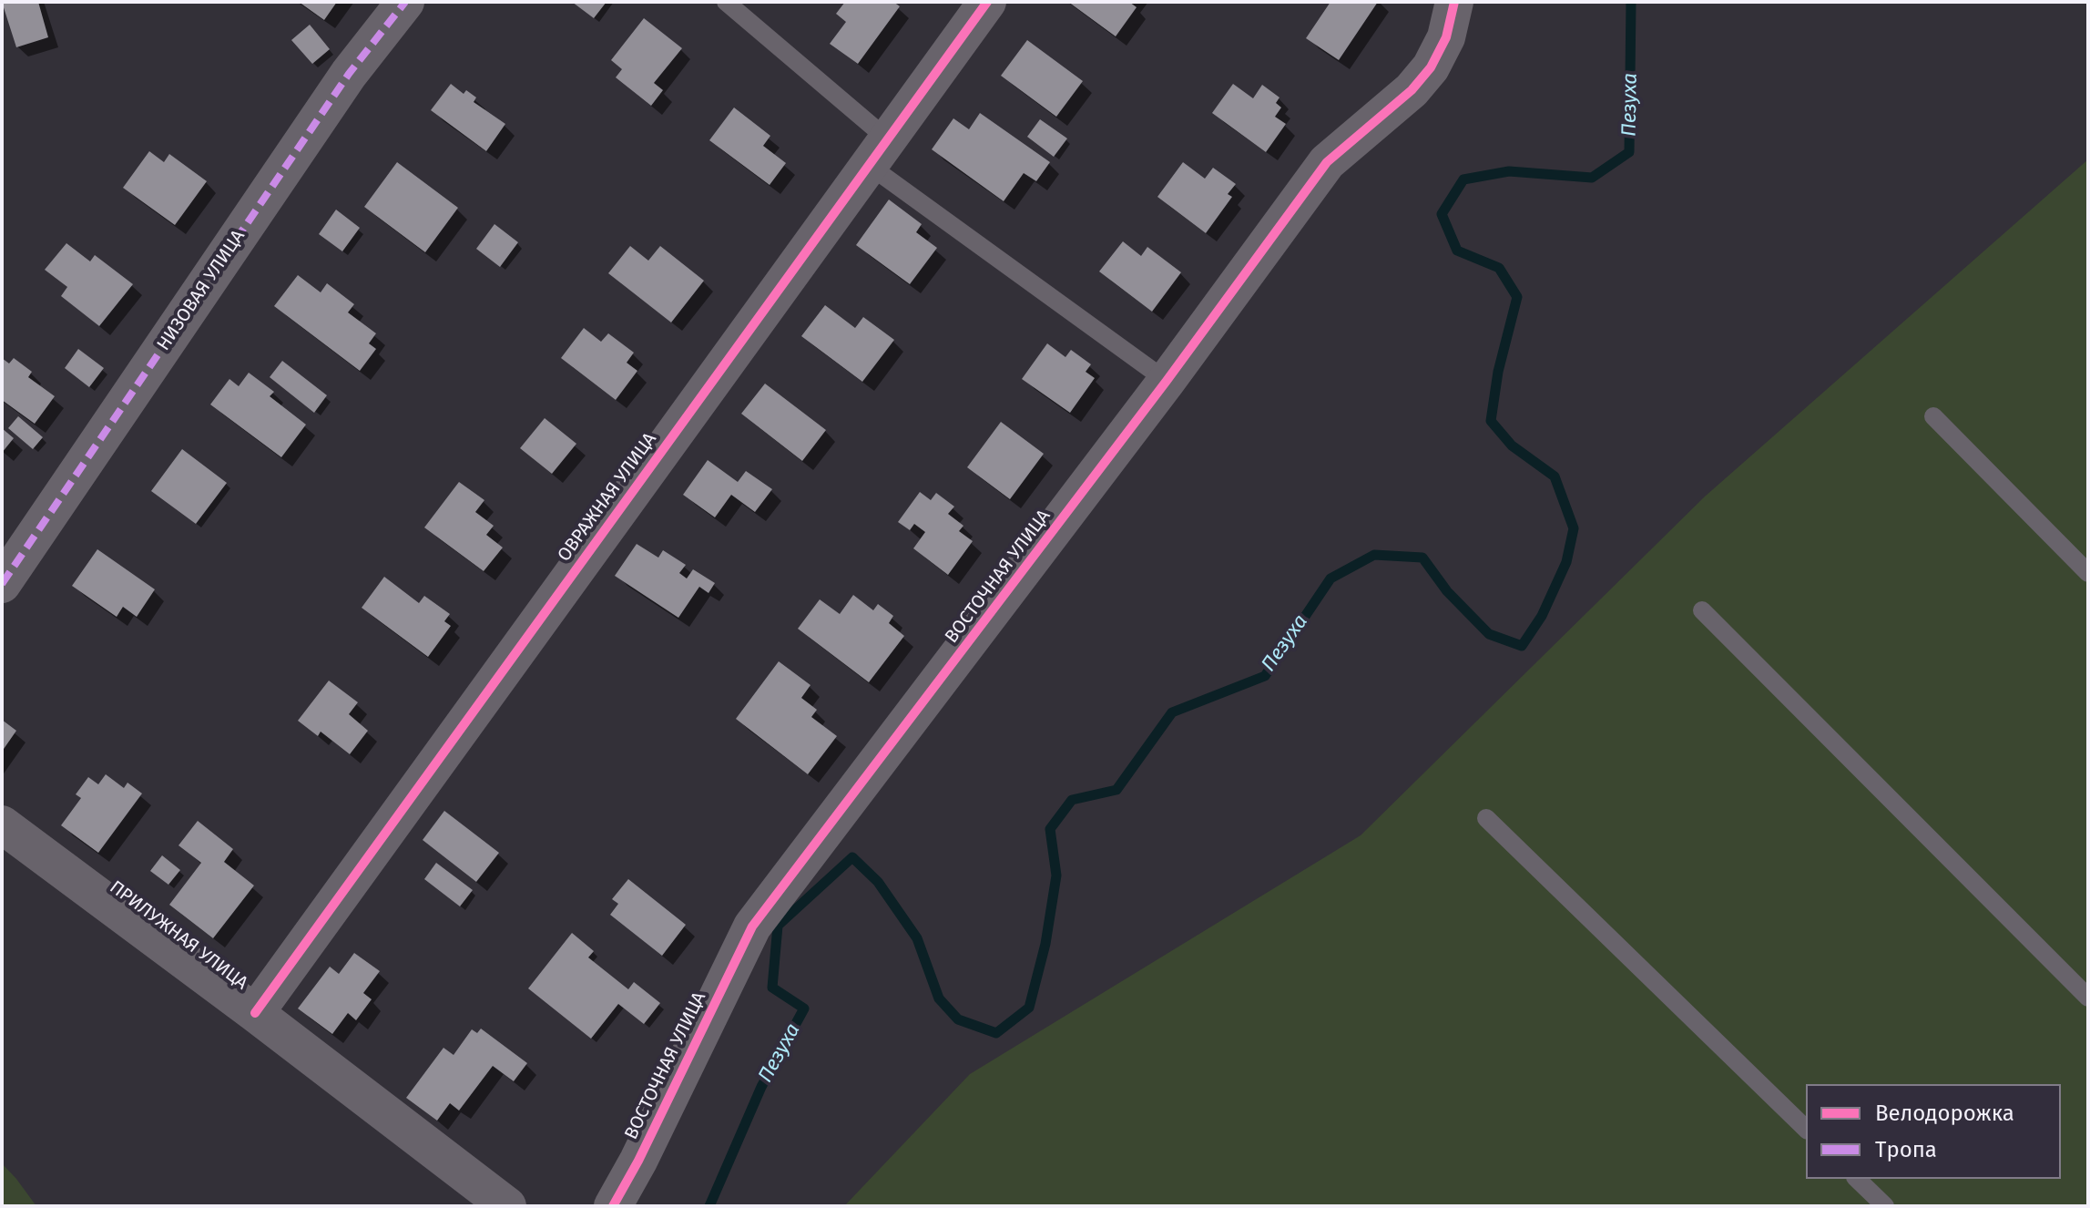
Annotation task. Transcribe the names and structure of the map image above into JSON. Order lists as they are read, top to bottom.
{
  "streets": {
    "street": [
      "НИЗОВАЯ УЛИЦА",
      "ОВРАЖНАЯ УЛИЦА",
      "ВОСТОЧНАЯ УЛИЦА",
      "ПРИЛУЖНАЯ УЛИЦА"
    ]
  },
  "crossings": [
    ["ОВРАЖНАЯ УЛИЦА", "ПРИЛУЖНАЯ УЛИЦА"]
  ],
  "water": ["Пезуха"],
  "legend": ["Велодорожка", "Тропа"]
}
